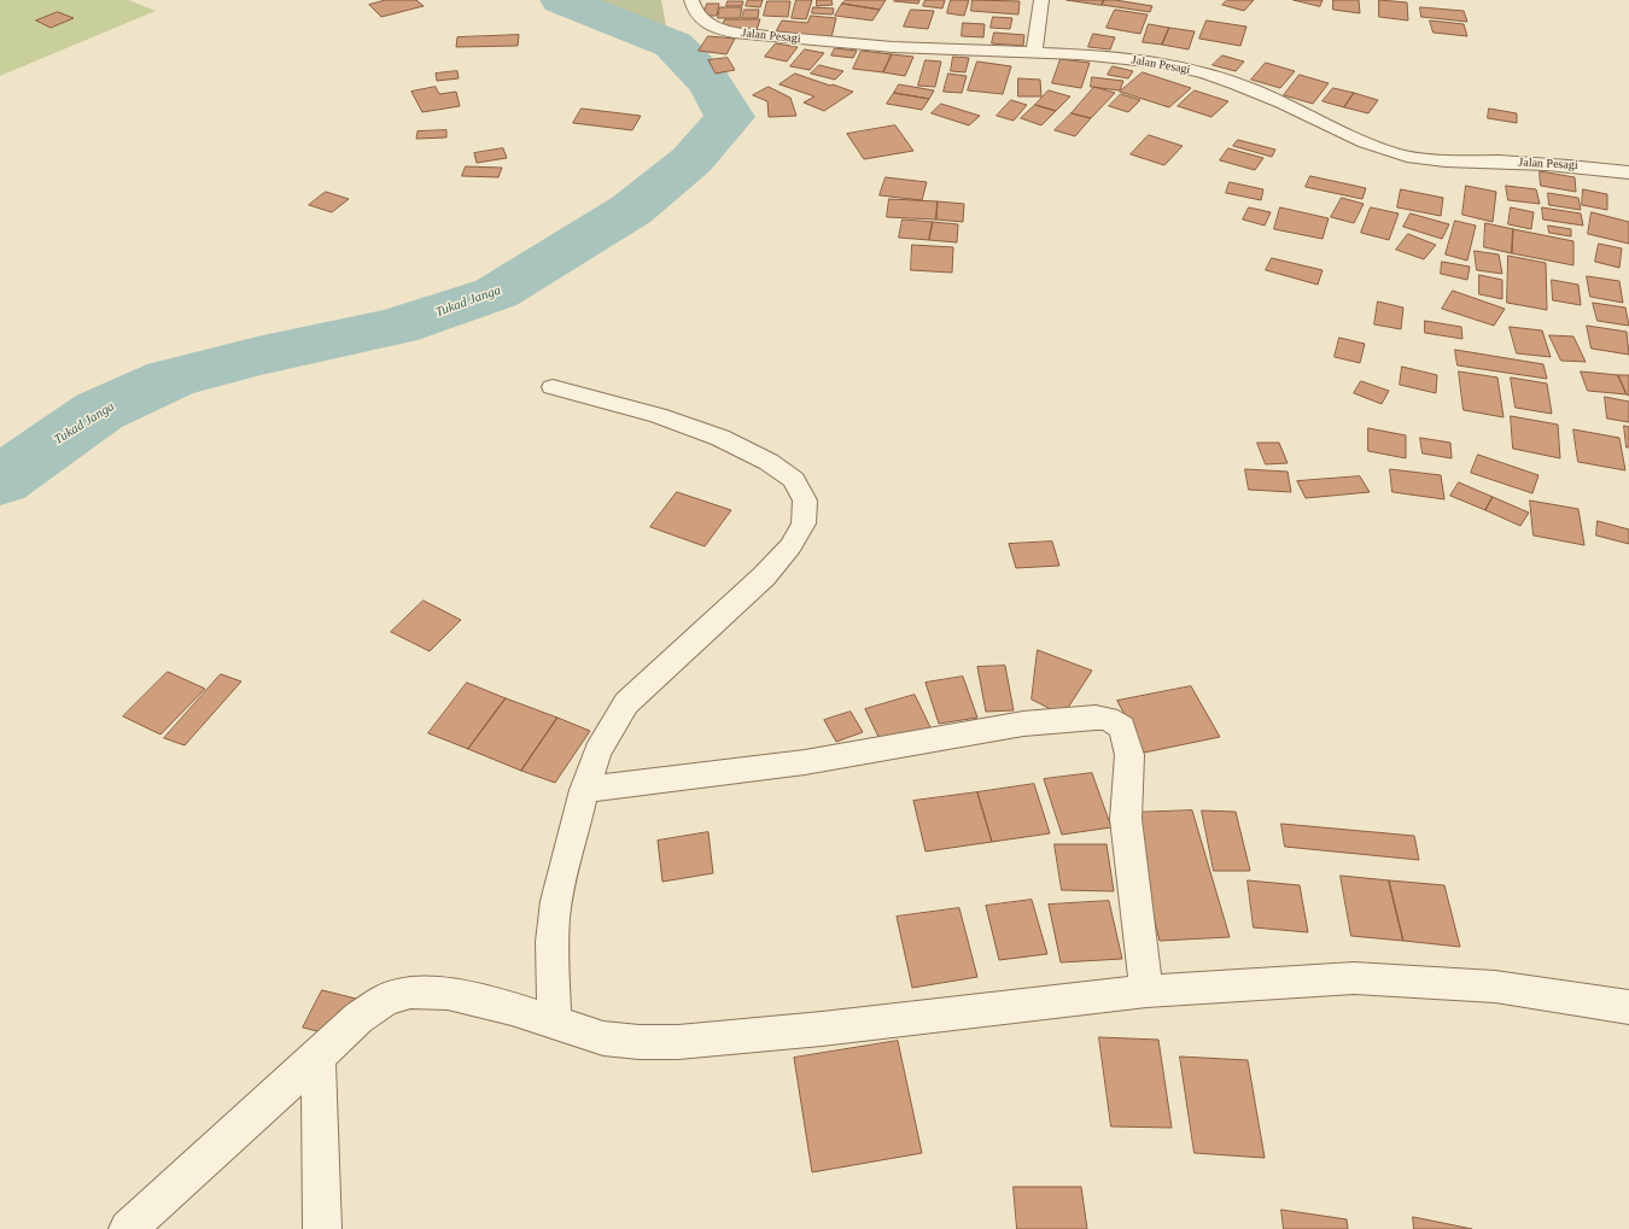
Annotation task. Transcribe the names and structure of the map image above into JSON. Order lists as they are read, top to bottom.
{
  "streets": {
    "street": ["Jalan Pesagi"]
  },
  "water": ["Tukad Janga"]
}
